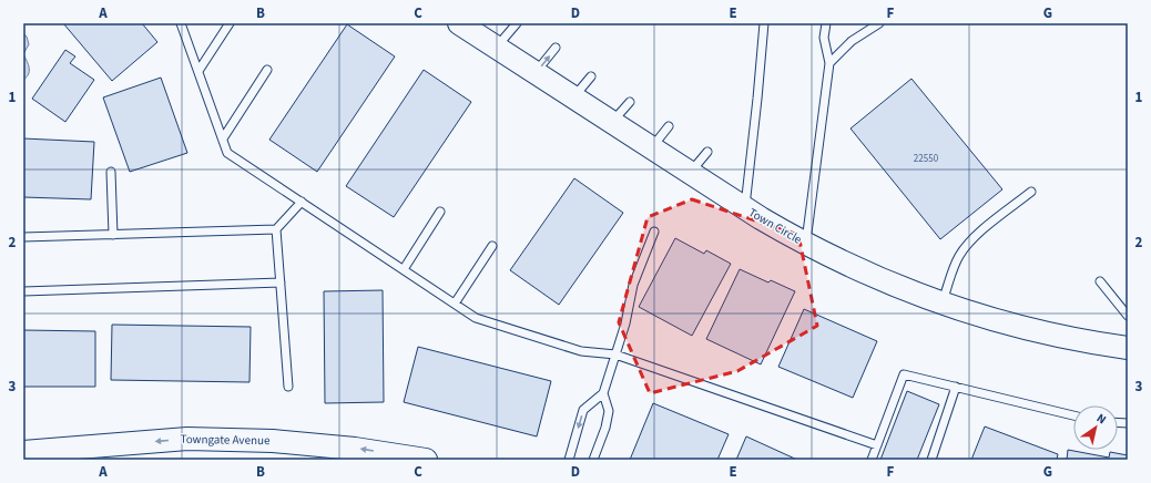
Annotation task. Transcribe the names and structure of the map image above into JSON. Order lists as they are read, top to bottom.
{
  "streets": {
    "street": ["Town Circle", "Towngate Avenue"]
  },
  "one_way": ["Towngate Avenue"],
  "house_numbers": ["22550"],
  "north": "top right",
  "grid": {
    "columns": [
      "A",
      "B",
      "C",
      "D",
      "E",
      "F",
      "G"
    ],
    "rows": ["1", "2", "3"]
  }
}
